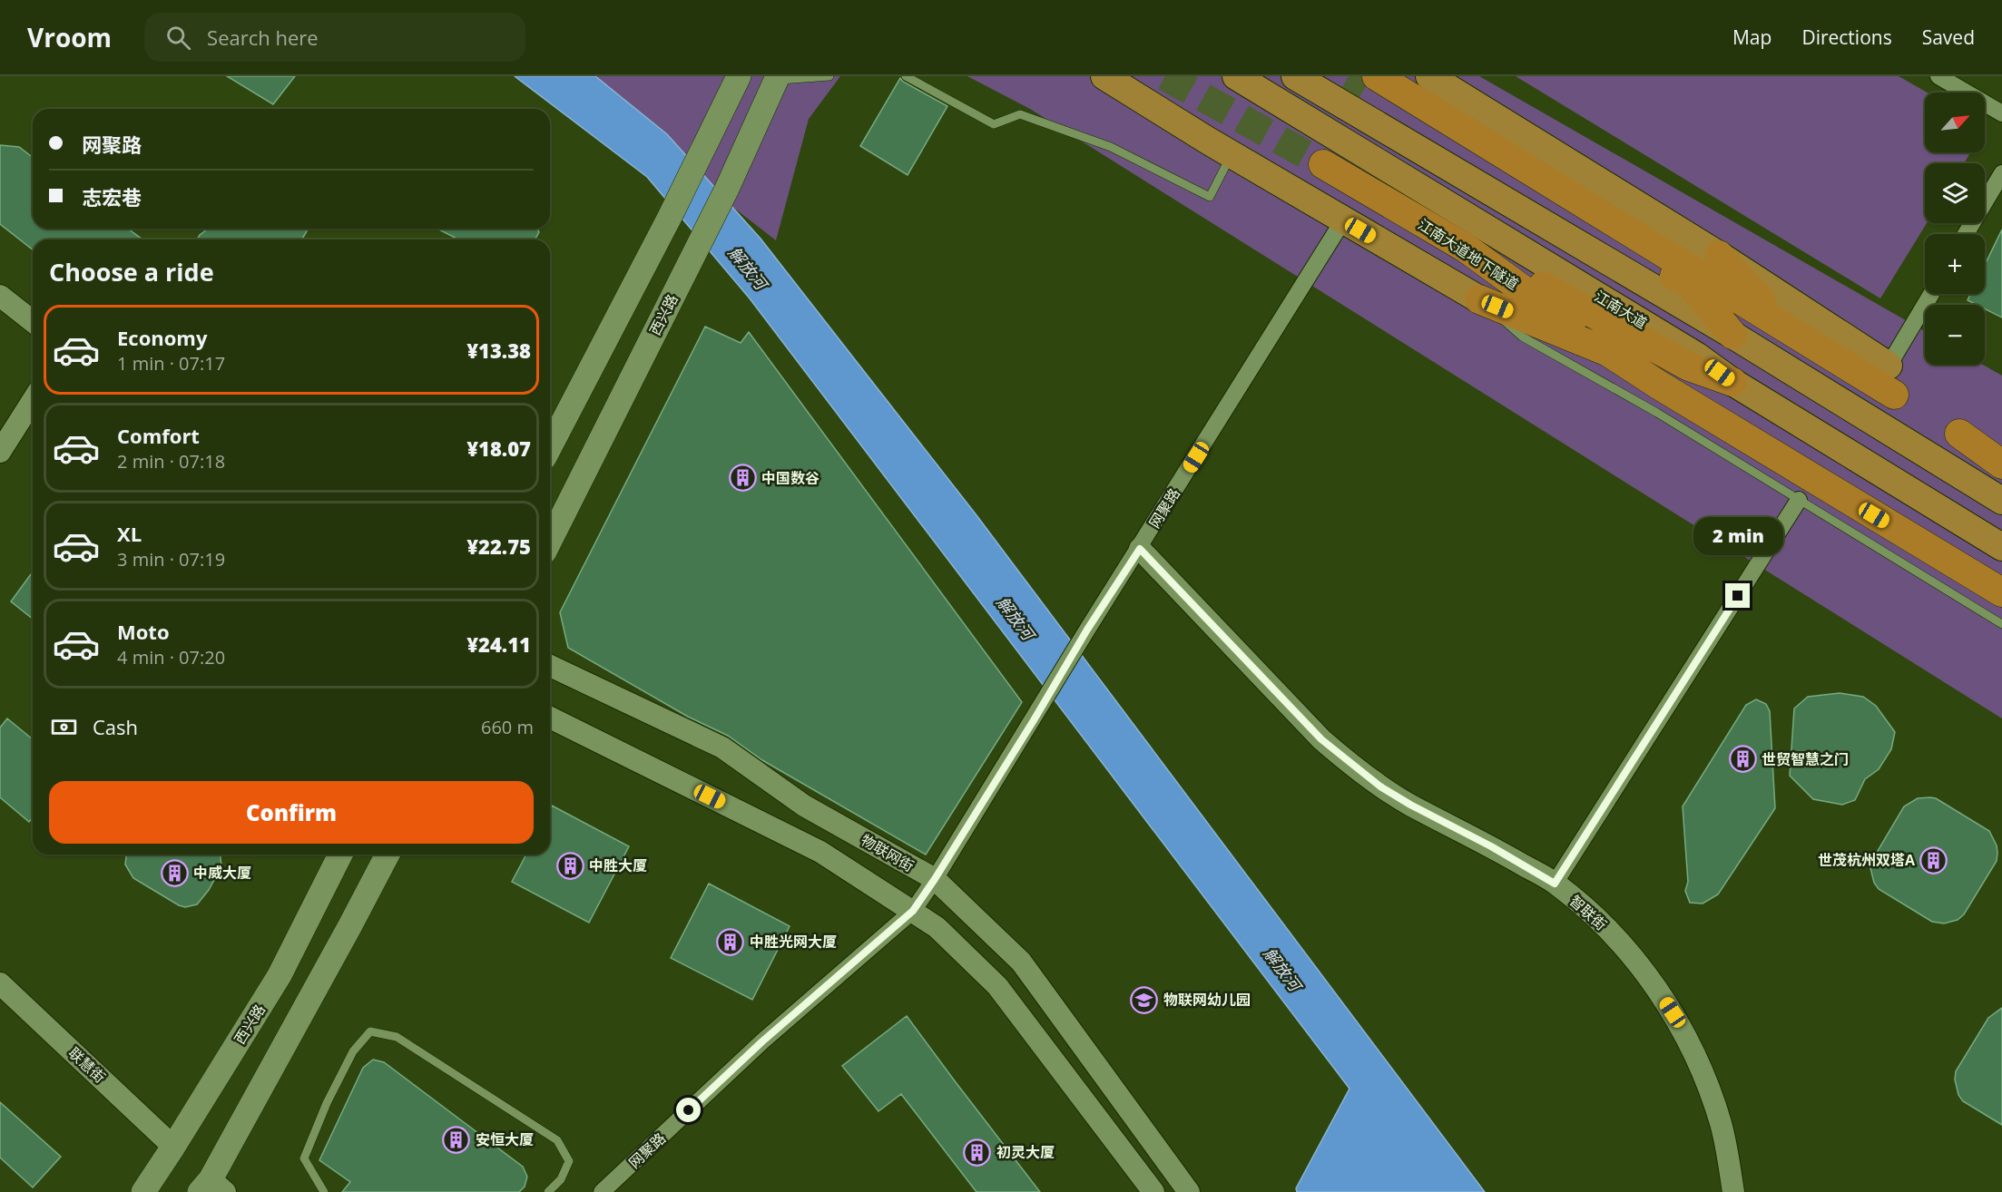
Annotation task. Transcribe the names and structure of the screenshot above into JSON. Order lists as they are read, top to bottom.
{
  "streets": {
    "highway": ["江南大道地下隧道"],
    "main road": ["江南大道", "西兴路"],
    "street": [
      "网聚路",
      "物联网街",
      "智联街",
      "联慧街"
    ]
  },
  "crossings": [
    ["西兴路", "联慧街"],
    ["网聚路", "物联网街"],
    ["网聚路", "智联街"]
  ],
  "water": ["解放河"],
  "places": {
    "building": [
      "中国数谷",
      "世贸智慧之门",
      "世茂杭州双塔A",
      "中胜大厦",
      "中威大厦",
      "中胜光网大厦",
      "安恒大厦",
      "初灵大厦"
    ],
    "school or university": ["物联网幼儿园"]
  },
  "north": "top right",
  "page": {
    "header": "Vroom",
    "search": "Search here",
    "nav": ["Map", "Directions", "Saved"],
    "map_buttons": ["+", "−"],
    "banner": ["网聚路", "志宏巷"],
    "heading": "Choose a ride",
    "list": [
      {
        "name": "Economy",
        "note": "1 min · 07:17",
        "value": "¥13.38"
      },
      {
        "name": "Comfort",
        "note": "2 min · 07:18",
        "value": "¥18.07"
      },
      {
        "name": "XL",
        "note": "3 min · 07:19",
        "value": "¥22.75"
      },
      {
        "name": "Moto",
        "note": "4 min · 07:20",
        "value": "¥24.11"
      }
    ],
    "bubble": "2 min",
    "pay": ["Cash", "660 m"],
    "buttons": "Confirm"
  }
}
